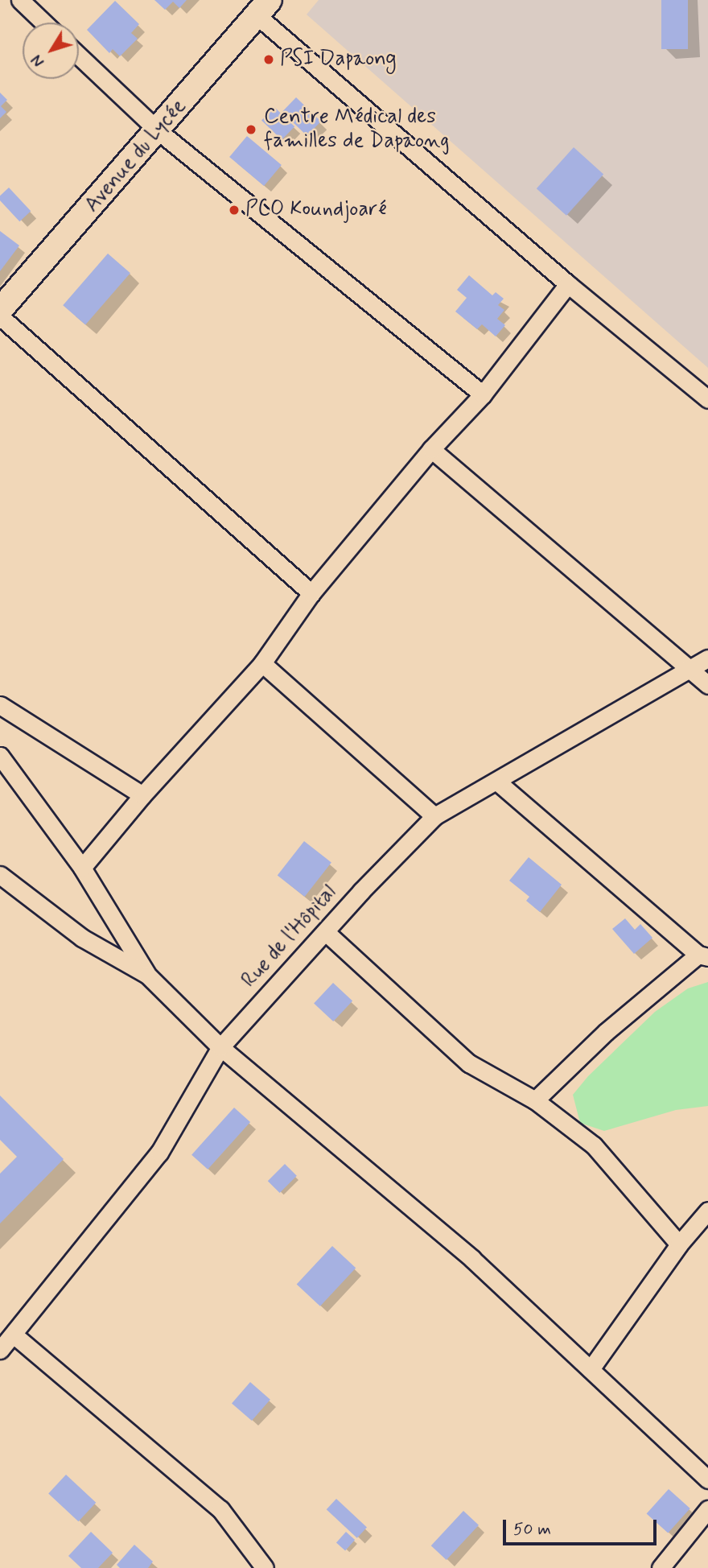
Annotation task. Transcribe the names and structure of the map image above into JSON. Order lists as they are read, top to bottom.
{
  "streets": {
    "main road": ["Avenue du Lycée"],
    "street": ["Rue de l'Hôpital"]
  },
  "places": ["PSI Dapaong", "Centre Médical des familles de Dapaong", "PCO Koundjoaré"],
  "scale_bar": "50 m",
  "north": "bottom left"
}
